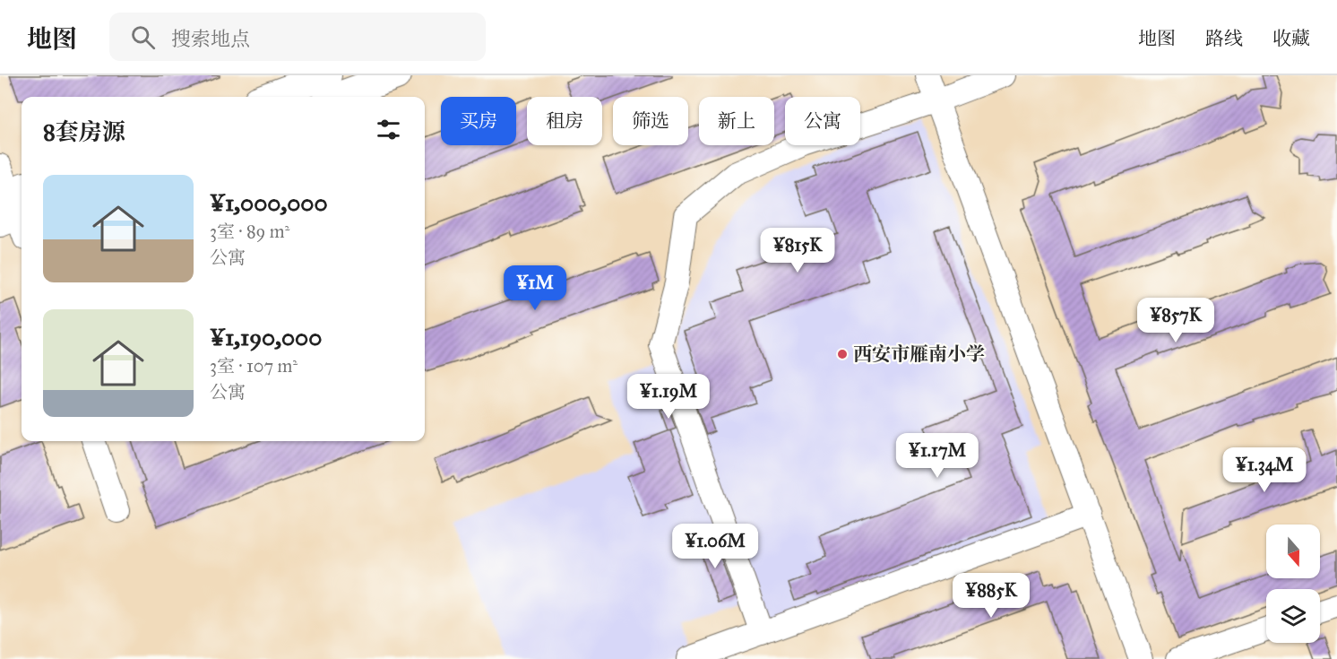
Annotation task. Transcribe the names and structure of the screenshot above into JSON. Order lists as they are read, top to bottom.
{
  "places": ["西安市雁南小学"],
  "north": "bottom",
  "page": {
    "header": "地图",
    "search": "搜索地点",
    "nav": ["地图", "路线", "收藏"],
    "chip": [
      "买房",
      "租房",
      "筛选",
      "新上",
      "公寓"
    ],
    "heading": "8套房源",
    "list": [
      {
        "name": "¥1,000,000",
        "note": "3室 · 89 m² · 公寓"
      },
      {
        "name": "¥1,190,000",
        "note": "3室 · 107 m² · 公寓"
      }
    ],
    "price": [
      "¥815K",
      "¥1M",
      "¥857K",
      "¥1.19M",
      "¥1.17M",
      "¥1.34M",
      "¥1.06M",
      "¥885K"
    ]
  }
}
